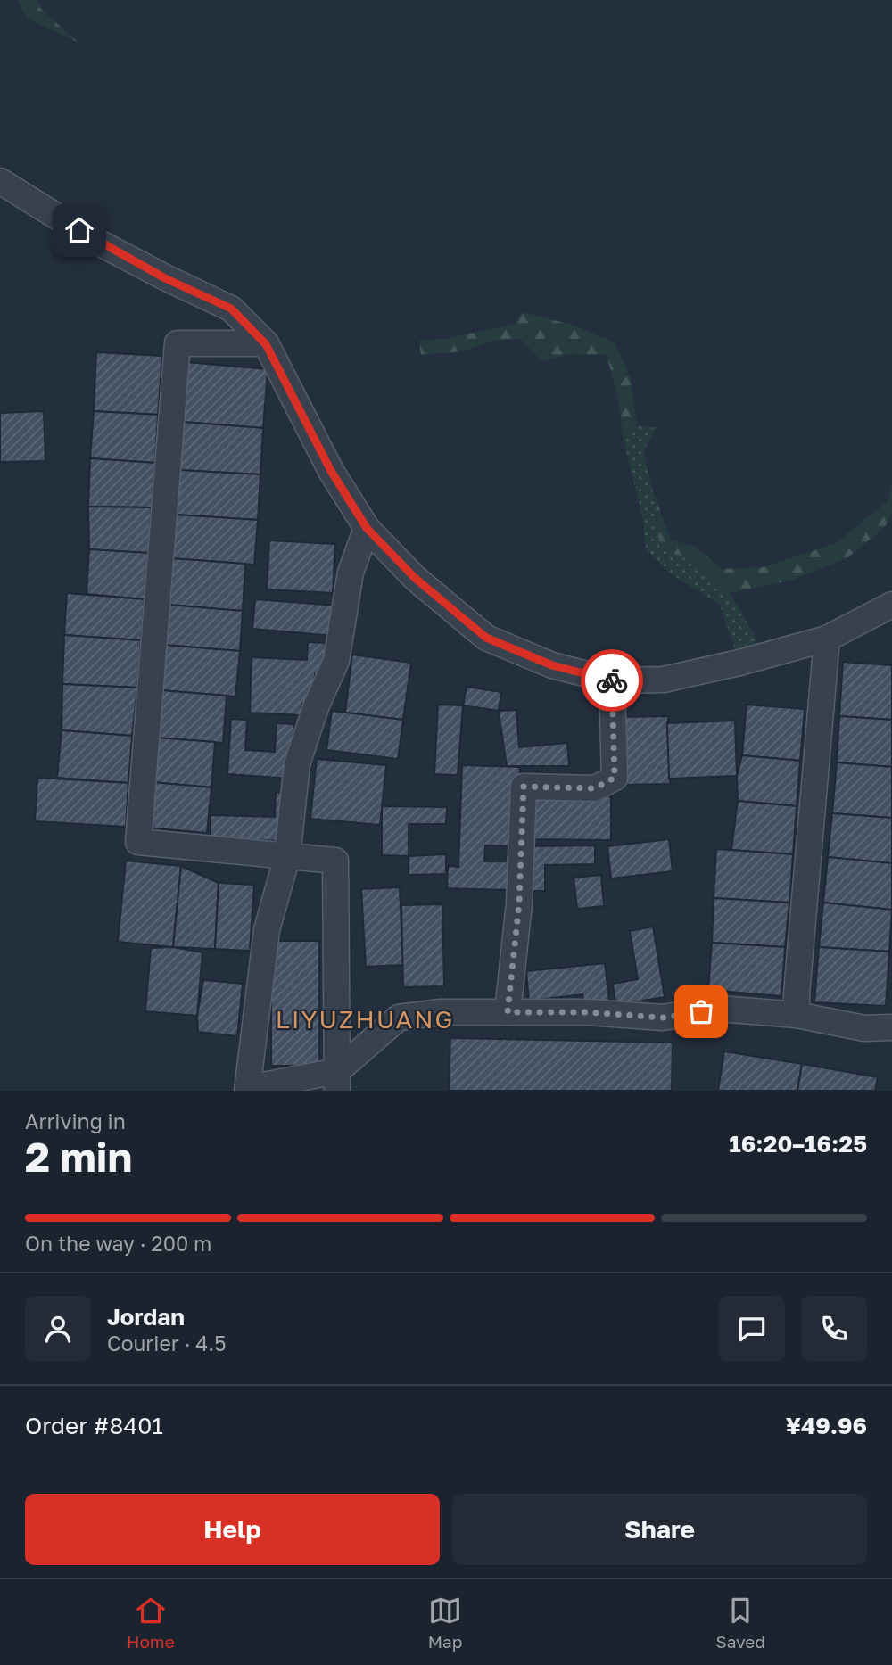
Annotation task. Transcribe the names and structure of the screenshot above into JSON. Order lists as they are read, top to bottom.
{
  "districts": ["LIYUZHUANG"],
  "page": {
    "heading": ["2 min", "Arriving in", "16:20–16:25"],
    "panel": [
      "Jordan",
      "Courier · 4.5",
      "Order #8401",
      "¥49.96"
    ],
    "bar": "On the way · 200 m",
    "buttons": ["Help", "Share"],
    "tabs": ["Home", "Map", "Saved"]
  }
}
